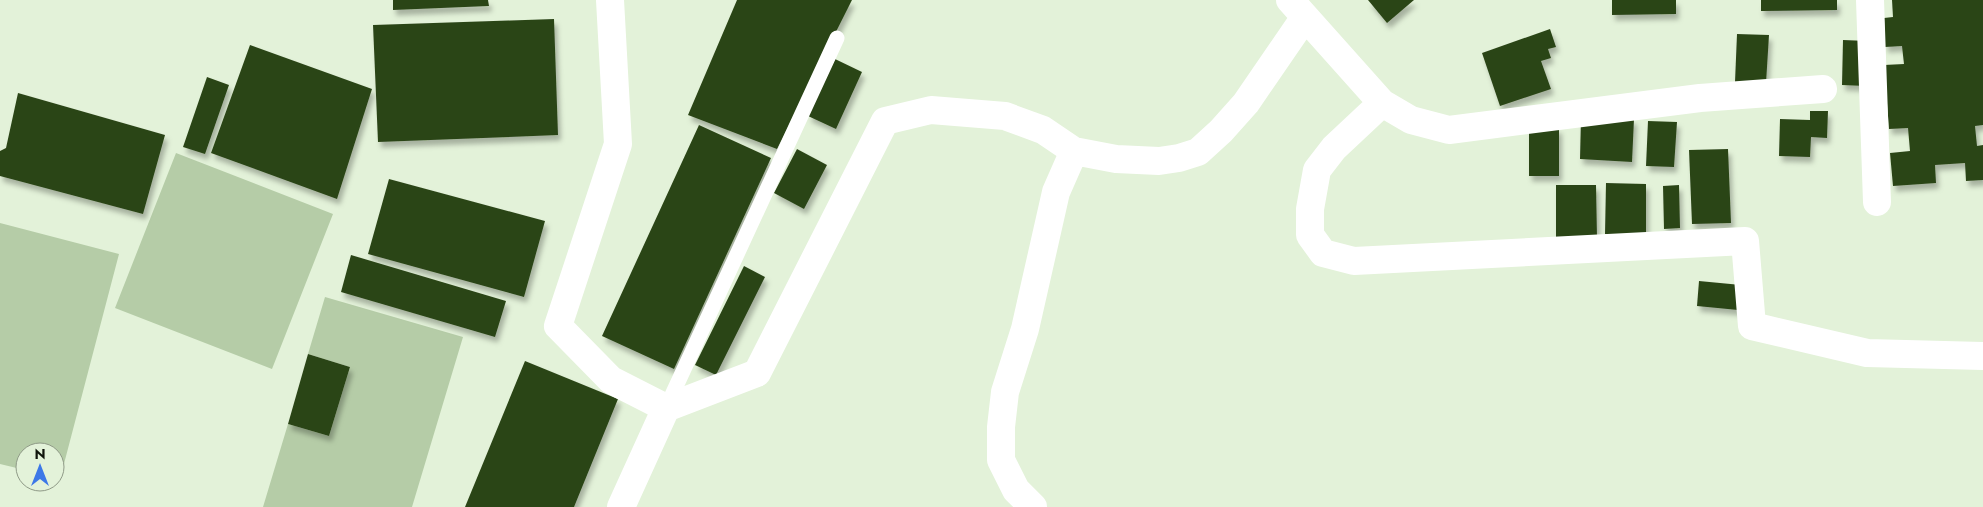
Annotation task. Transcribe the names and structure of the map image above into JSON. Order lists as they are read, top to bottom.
{
  "north": "top"
}
